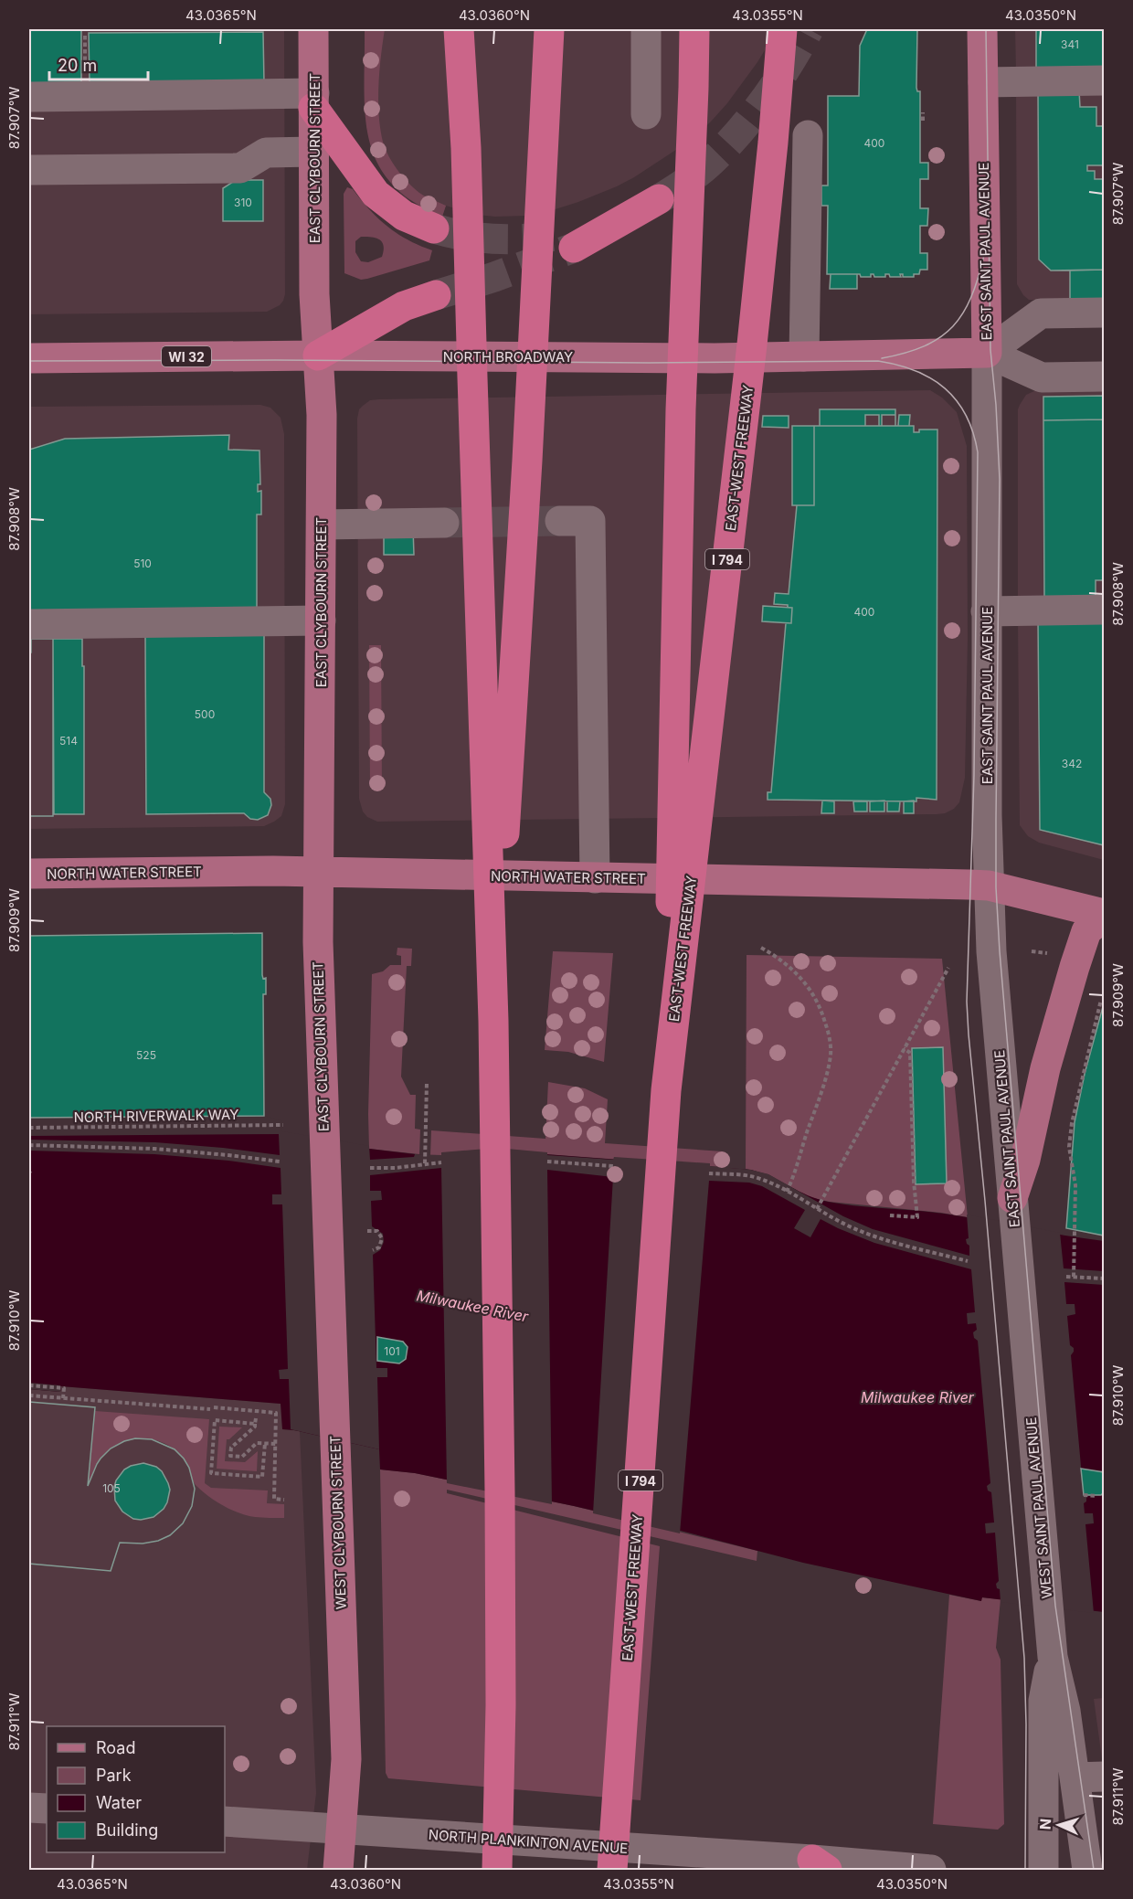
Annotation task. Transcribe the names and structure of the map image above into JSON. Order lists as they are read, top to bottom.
{
  "streets": {
    "highway": ["EAST-WEST FREEWAY", "I 794"],
    "main road": [
      "EAST CLYBOURN STREET",
      "EAST SAINT PAUL AVENUE",
      "WI 32",
      "NORTH BROADWAY",
      "NORTH WATER STREET",
      "WEST CLYBOURN STREET"
    ],
    "street": ["WEST SAINT PAUL AVENUE", "NORTH PLANKINTON AVENUE"],
    "path": ["NORTH RIVERWALK WAY"]
  },
  "crossings": [
    ["EAST CLYBOURN STREET", "NORTH BROADWAY"],
    ["EAST CLYBOURN STREET", "NORTH WATER STREET"],
    ["EAST CLYBOURN STREET", "WEST CLYBOURN STREET"],
    ["EAST SAINT PAUL AVENUE", "NORTH BROADWAY"],
    ["EAST SAINT PAUL AVENUE", "NORTH WATER STREET"],
    ["EAST SAINT PAUL AVENUE", "WEST SAINT PAUL AVENUE"],
    ["WEST CLYBOURN STREET", "NORTH PLANKINTON AVENUE"]
  ],
  "water": ["Milwaukee River"],
  "house_numbers": [
    "341",
    "400",
    "310",
    "510",
    "400",
    "500",
    "514",
    "342",
    "525",
    "101",
    "105"
  ],
  "legend": [
    "Road",
    "Park",
    "Water",
    "Building"
  ],
  "scale_bar": "20 m",
  "north": "left",
  "coordinates": [
    "43.0365°N",
    "43.0360°N",
    "43.0355°N",
    "43.0350°N",
    "87.907°W",
    "87.908°W",
    "87.909°W",
    "87.910°W",
    "87.911°W"
  ]
}
